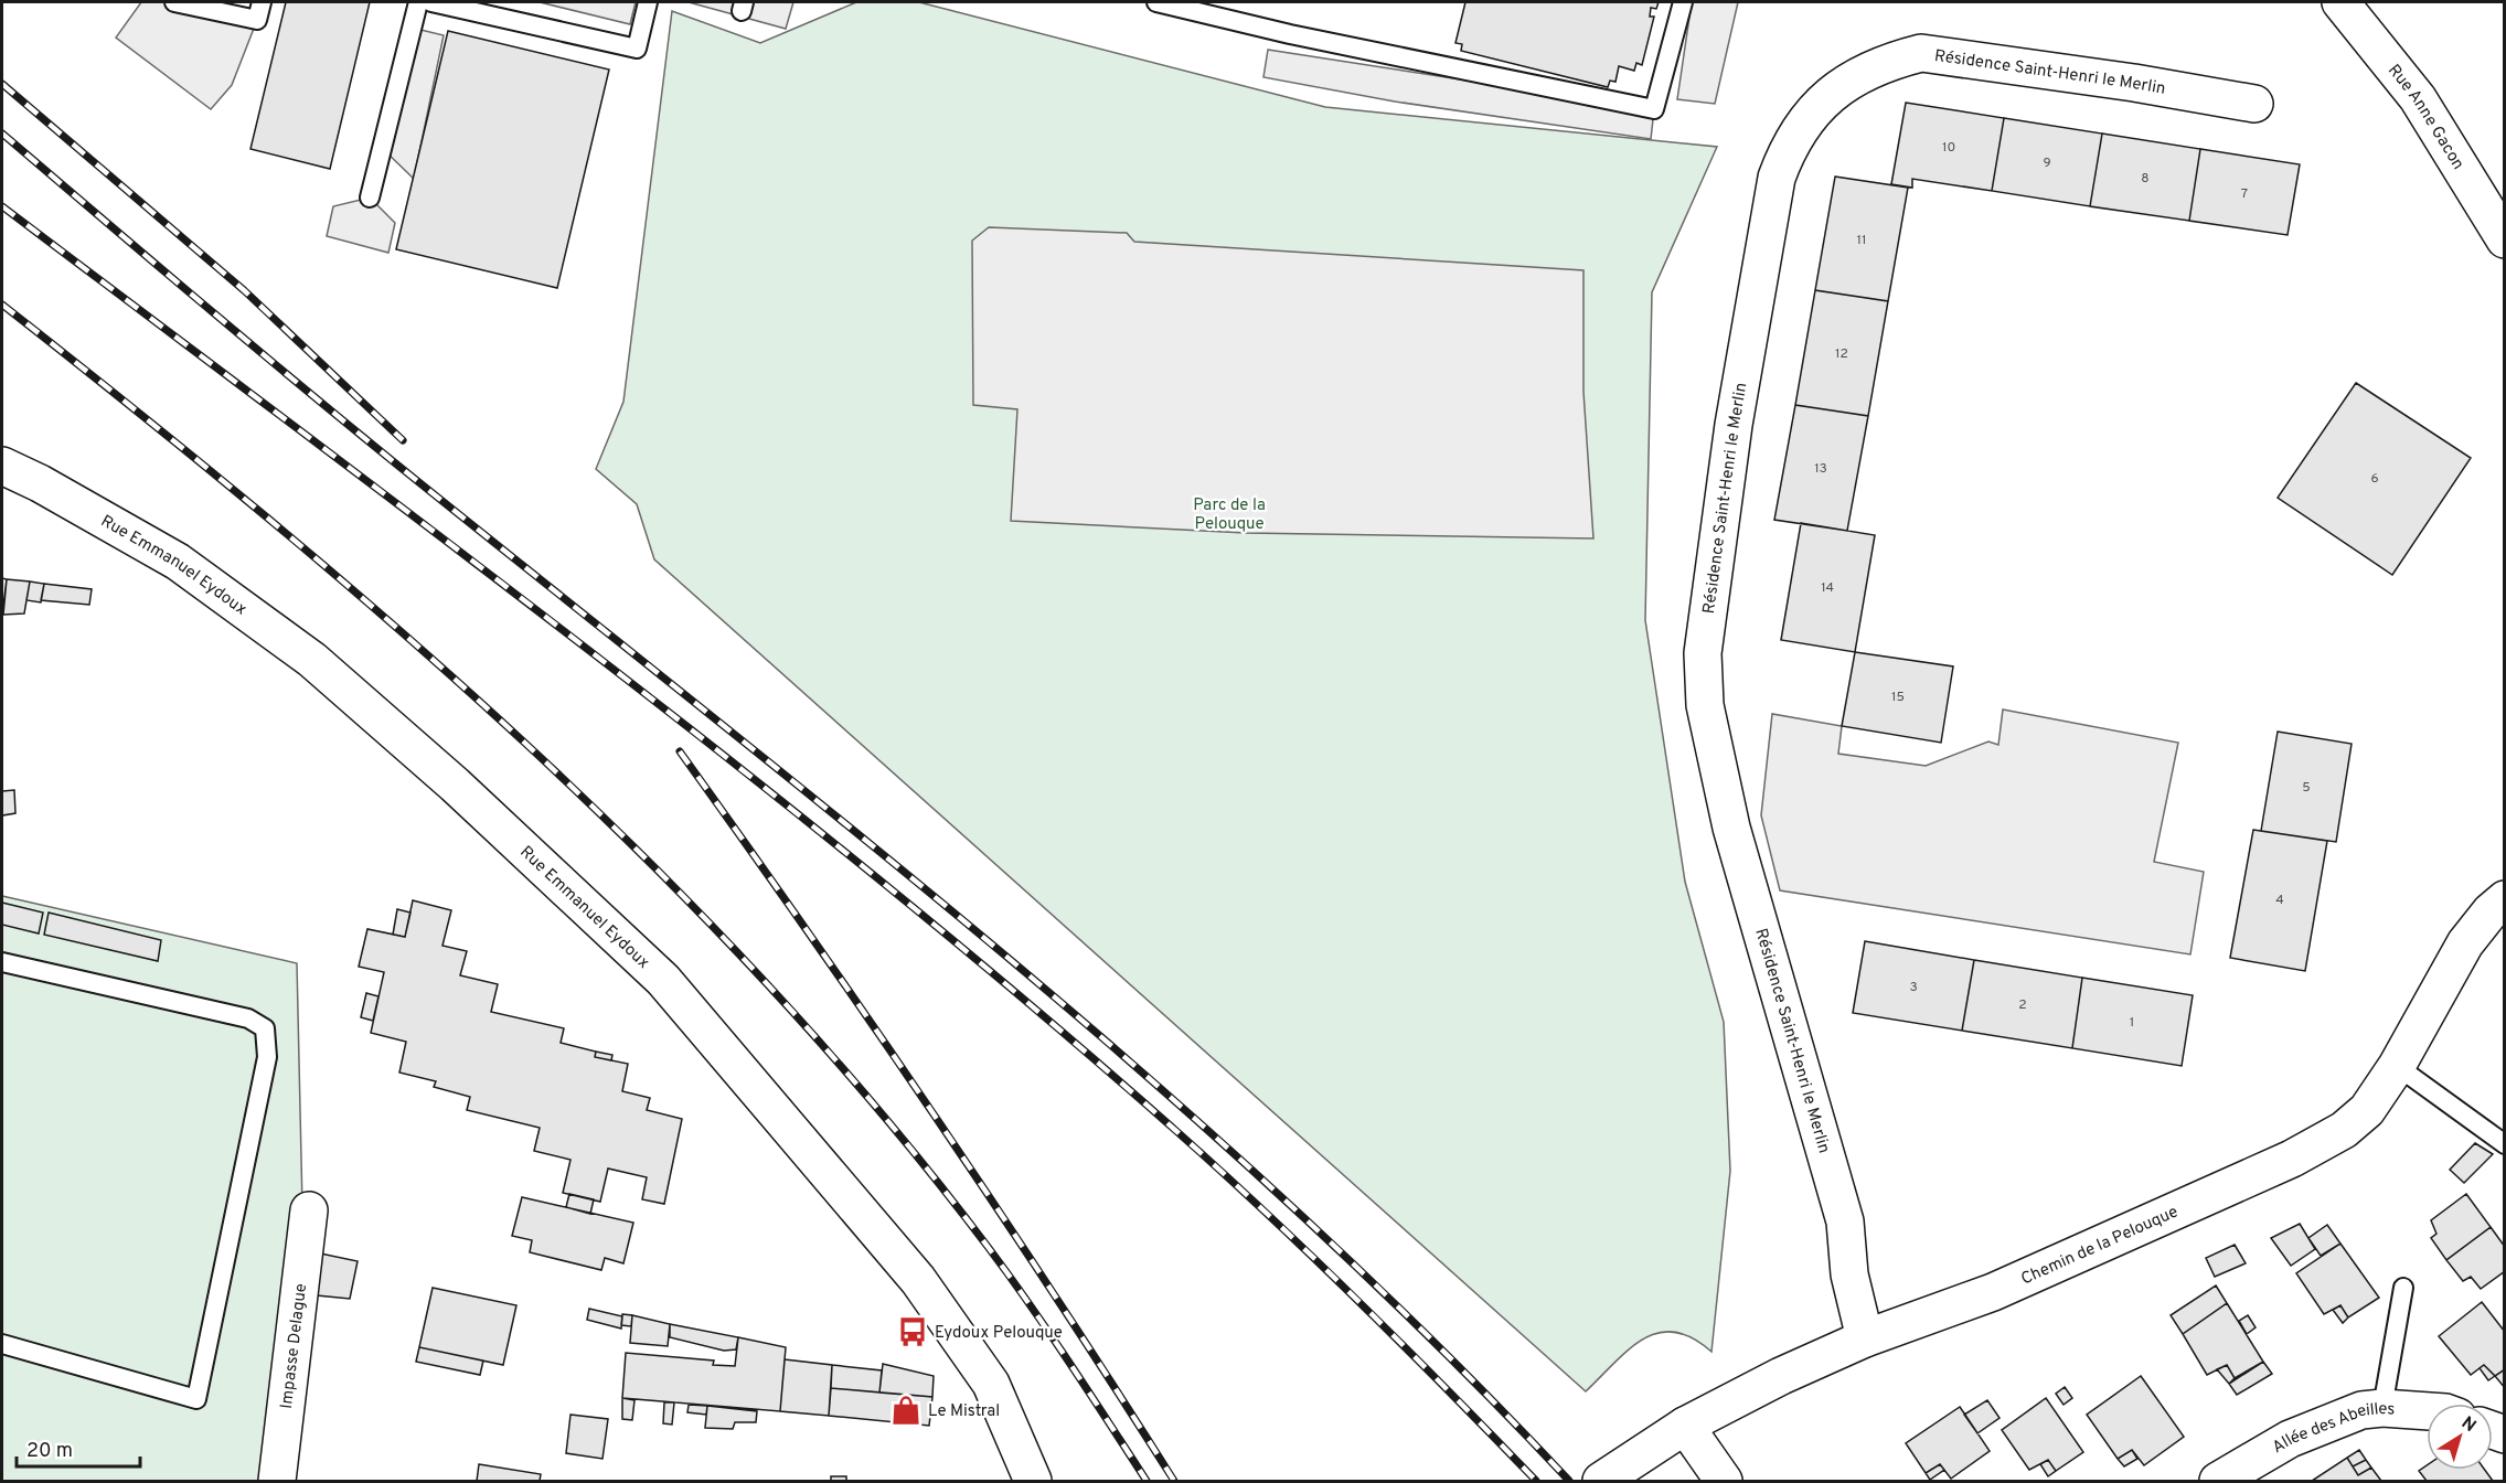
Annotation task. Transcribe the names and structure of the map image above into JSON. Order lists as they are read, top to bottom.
{
  "streets": {
    "street": [
      "Résidence Saint-Henri le Merlin",
      "Rue Anne Gacon",
      "Rue Emmanuel Eydoux",
      "Chemin de la Pelouque",
      "Impasse Delague",
      "Allée des Abeilles"
    ]
  },
  "crossings": [
    ["Résidence Saint-Henri le Merlin", "Chemin de la Pelouque"]
  ],
  "parks": ["Parc de la Pelouque"],
  "places": {
    "bus stop": ["Eydoux Pelouque"],
    "shop": ["Le Mistral"]
  },
  "house_numbers": [
    "10",
    "9",
    "8",
    "7",
    "11",
    "12",
    "13",
    "6",
    "14",
    "15",
    "5",
    "4",
    "3",
    "2",
    "1"
  ],
  "scale_bar": "20 m",
  "north": "top right"
}
